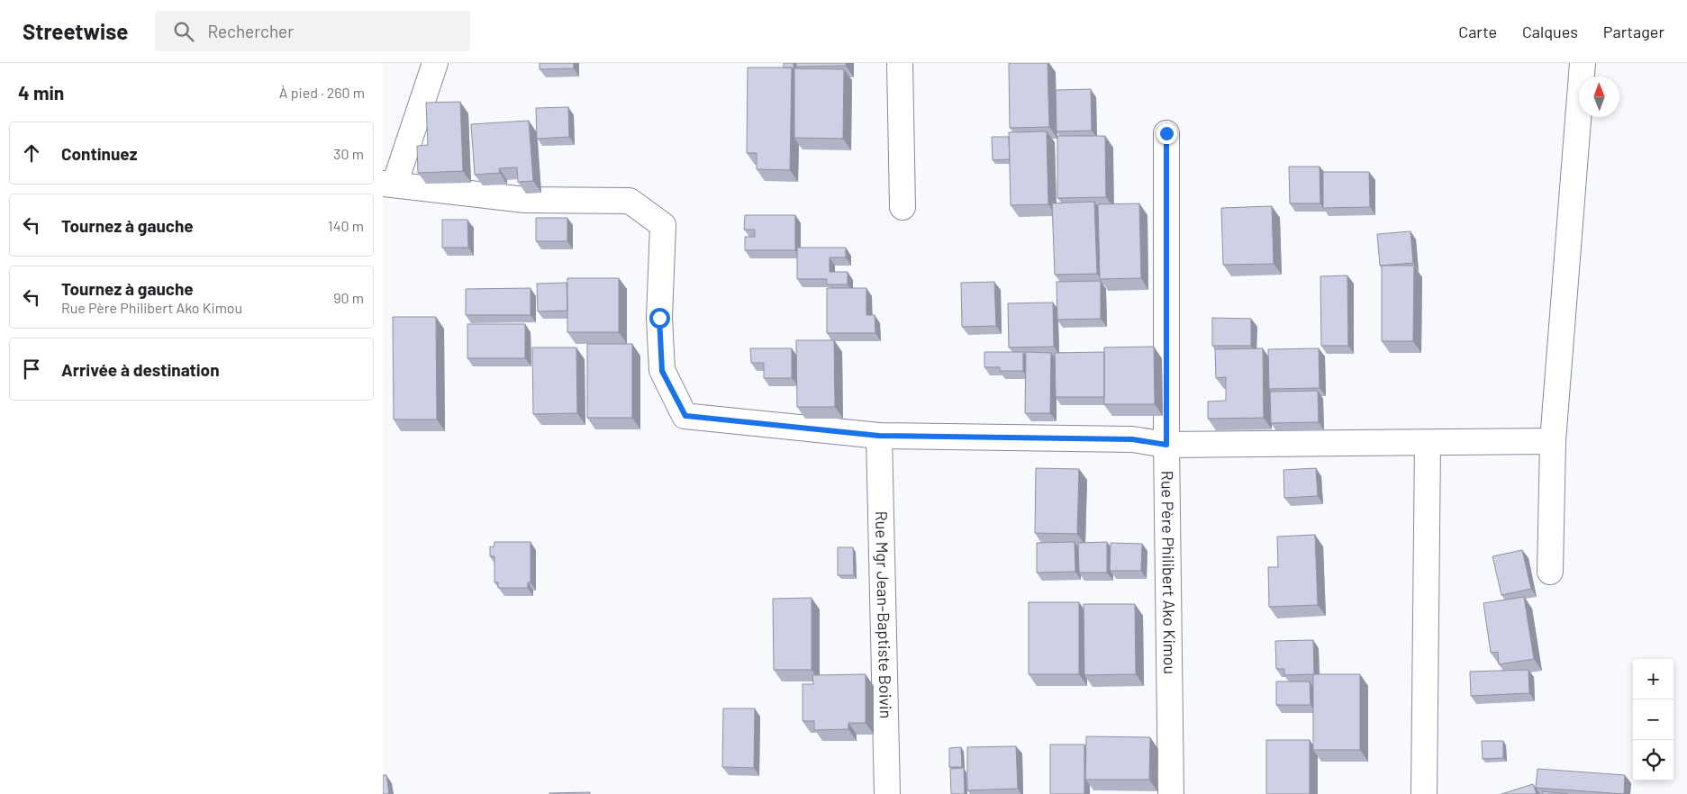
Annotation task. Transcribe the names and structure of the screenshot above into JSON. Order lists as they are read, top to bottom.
{
  "streets": {
    "street": ["Rue Père Philibert Ako Kimou", "Rue Mgr Jean-Baptiste Boivin"]
  },
  "north": "top",
  "page": {
    "header": "Streetwise",
    "search": "Rechercher",
    "nav": ["Carte", "Calques", "Partager"],
    "heading": ["4 min", "À pied · 260 m"],
    "list": [
      ["Continuez", "30 m"],
      ["Tournez à gauche", "140 m"],
      ["Tournez à gauche", "Rue Père Philibert Ako Kimou", "90 m"],
      "Arrivée à destination"
    ],
    "map_buttons": ["+", "−"]
  }
}
